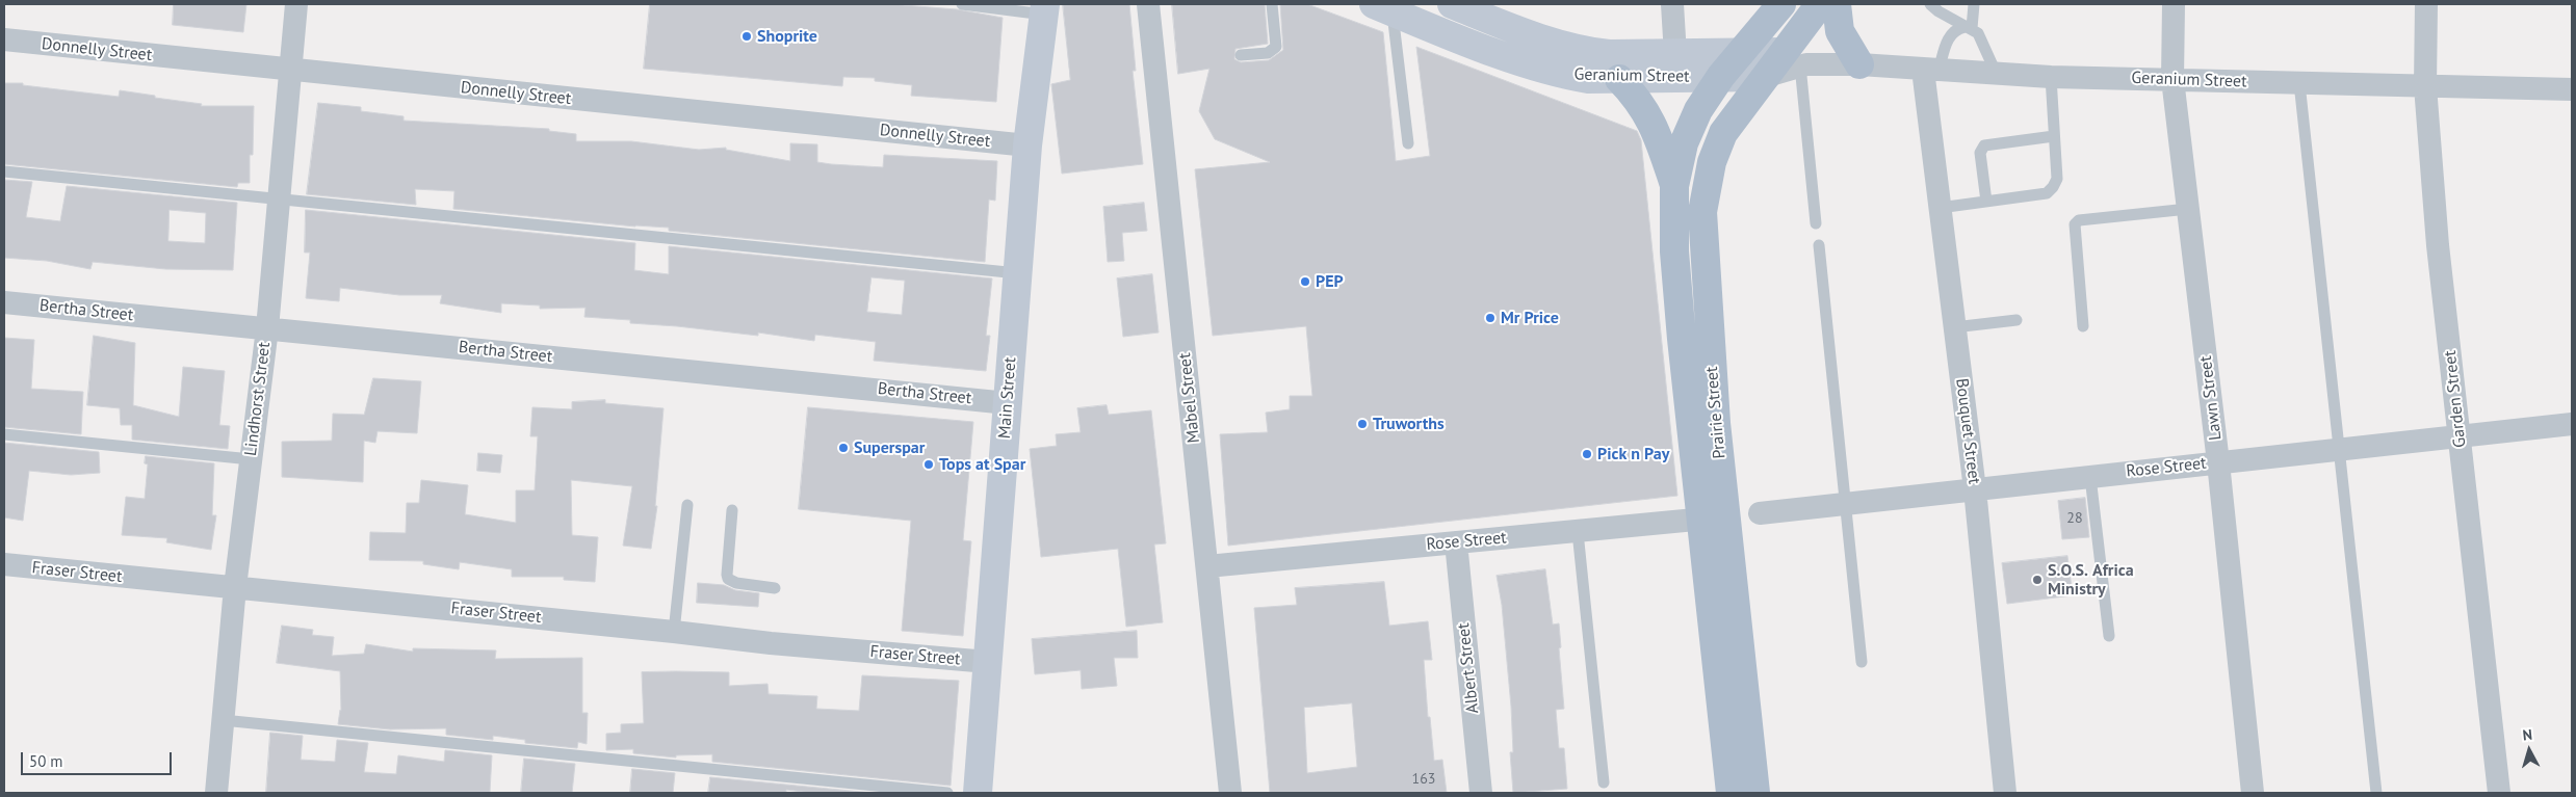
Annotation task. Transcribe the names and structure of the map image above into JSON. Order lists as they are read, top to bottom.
{
  "streets": {
    "main road": ["Geranium Street", "Main Street", "Prairie Street"],
    "street": [
      "Donnelly Street",
      "Bertha Street",
      "Mabel Street",
      "Lawn Street",
      "Lindhorst Street",
      "Garden Street",
      "Bouquet Street",
      "Rose Street",
      "Fraser Street",
      "Albert Street"
    ]
  },
  "crossings": [
    ["Donnelly Street", "Main Street"],
    ["Donnelly Street", "Lindhorst Street"],
    ["Geranium Street", "Lawn Street"],
    ["Geranium Street", "Garden Street"],
    ["Geranium Street", "Prairie Street"],
    ["Geranium Street", "Bouquet Street"],
    ["Bertha Street", "Main Street"],
    ["Bertha Street", "Lindhorst Street"],
    ["Main Street", "Fraser Street"],
    ["Mabel Street", "Rose Street"],
    ["Lawn Street", "Rose Street"],
    ["Lindhorst Street", "Fraser Street"],
    ["Garden Street", "Rose Street"],
    ["Prairie Street", "Rose Street"],
    ["Bouquet Street", "Rose Street"],
    ["Rose Street", "Albert Street"]
  ],
  "places": [
    "Shoprite",
    "PEP",
    "Mr Price",
    "Truworths",
    "Superspar",
    "Pick n Pay",
    "Tops at Spar",
    "S.O.S. Africa Ministry"
  ],
  "house_numbers": ["28", "163"],
  "scale_bar": "50 m",
  "north": "top"
}
